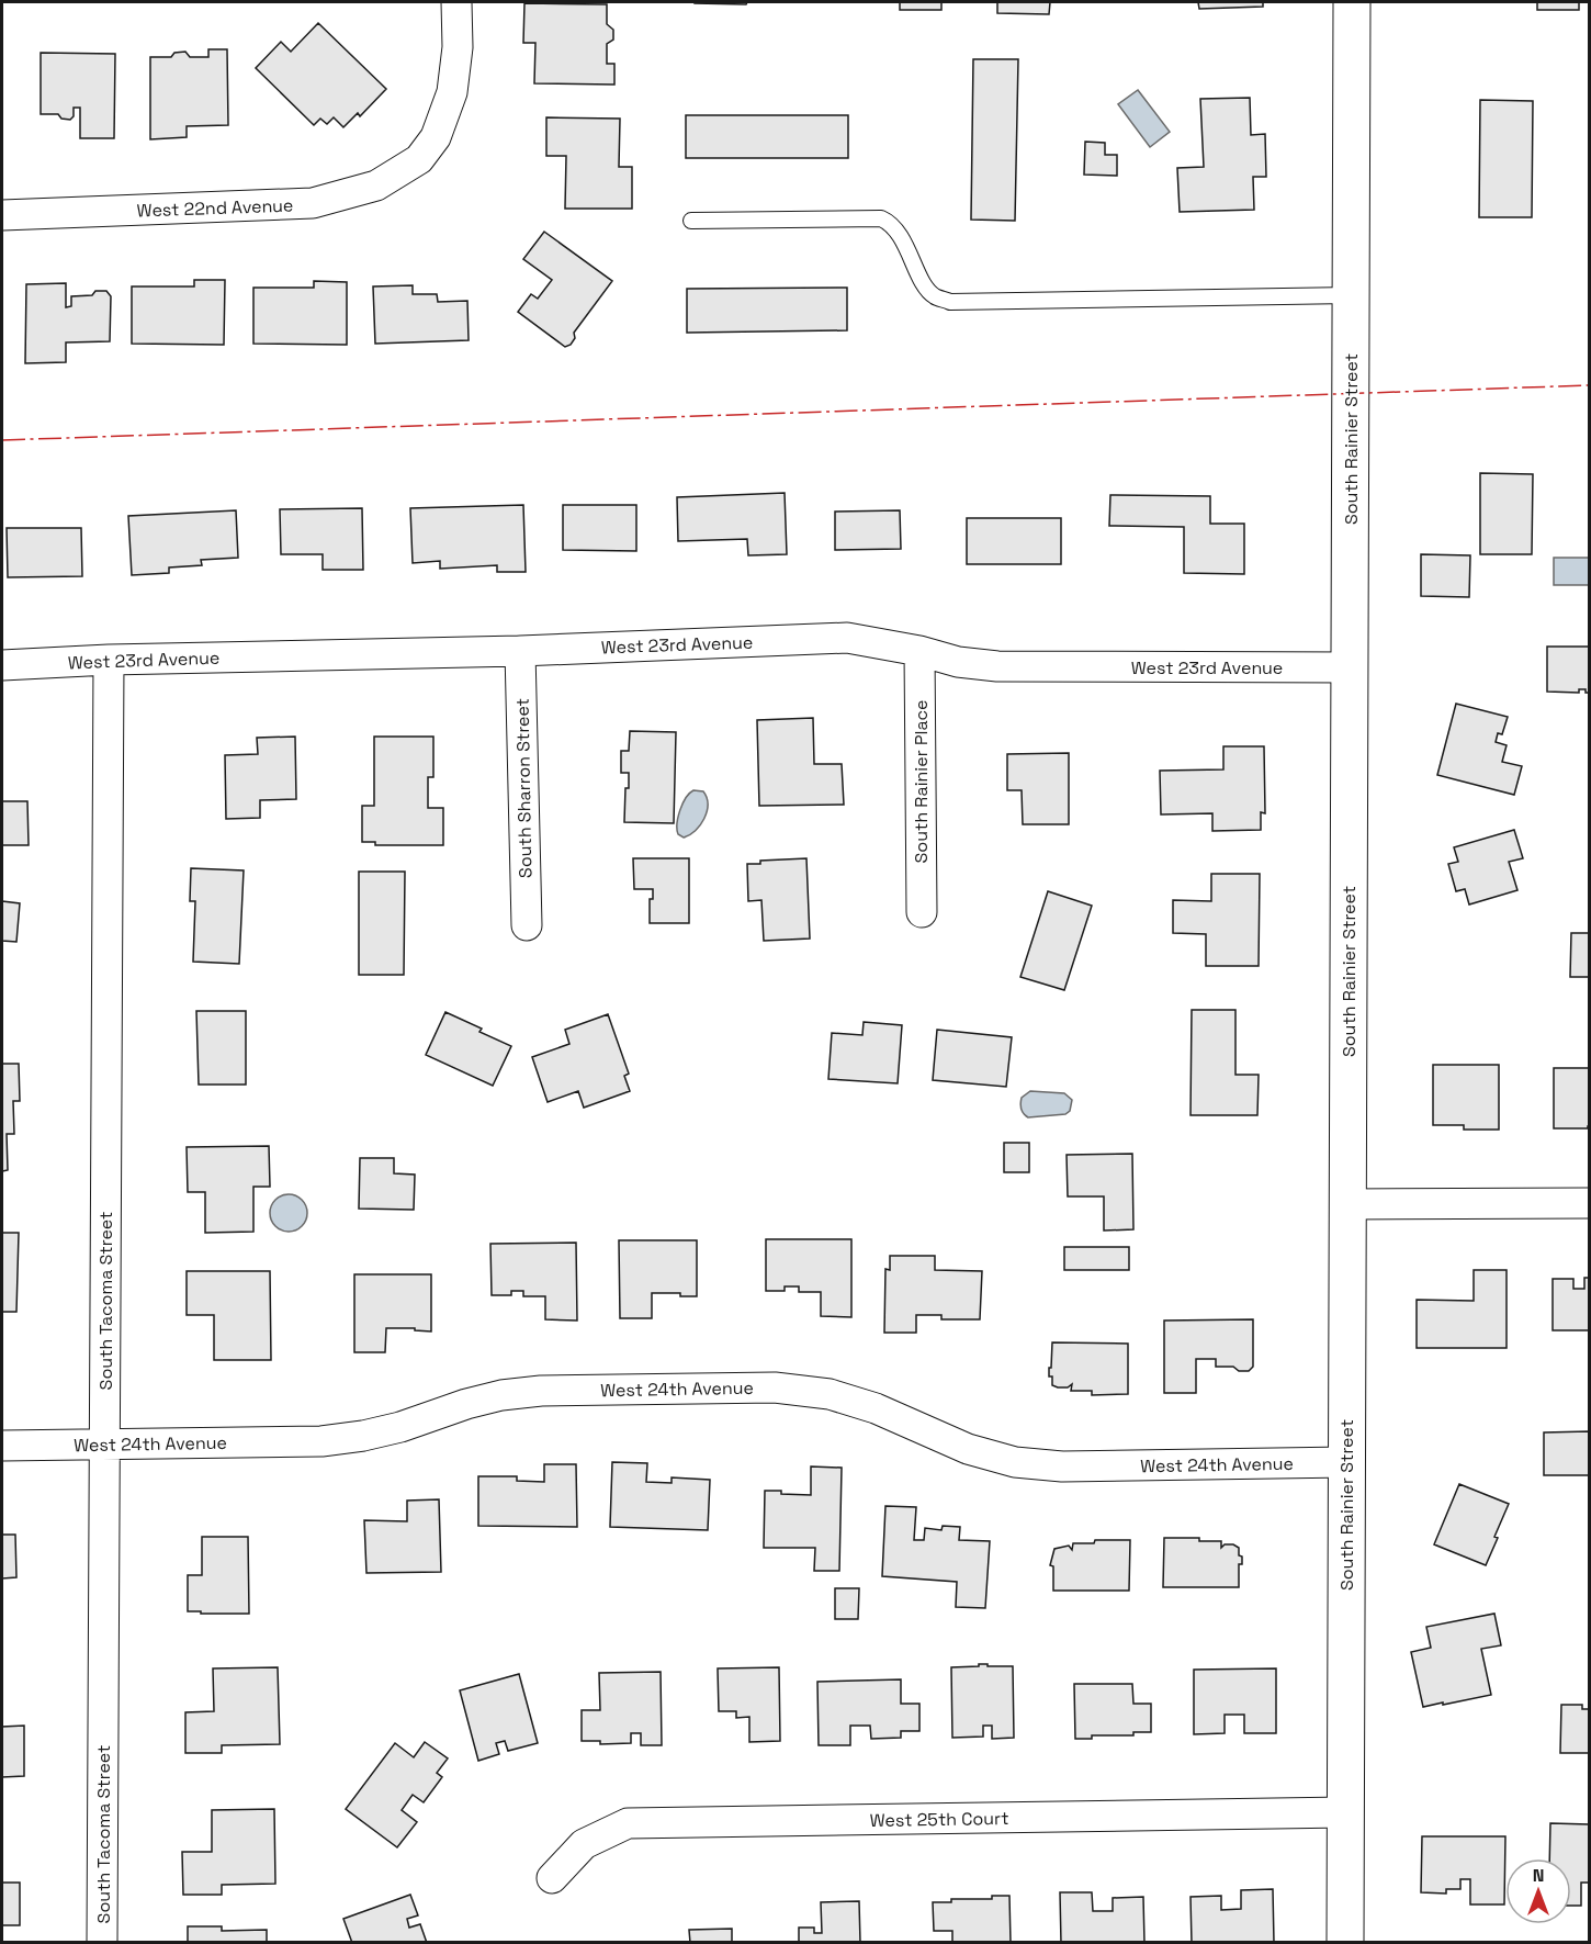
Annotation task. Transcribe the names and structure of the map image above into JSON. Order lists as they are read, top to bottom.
{
  "streets": {
    "street": [
      "West 22nd Avenue",
      "South Rainier Street",
      "West 23rd Avenue",
      "South Rainier Place",
      "South Sharron Street",
      "South Tacoma Street",
      "West 24th Avenue",
      "West 25th Court"
    ]
  },
  "crossings": [
    ["South Rainier Street", "West 23rd Avenue"],
    ["South Rainier Street", "West 24th Avenue"],
    ["South Rainier Street", "West 25th Court"],
    ["West 23rd Avenue", "South Rainier Place"],
    ["West 23rd Avenue", "South Sharron Street"],
    ["West 23rd Avenue", "South Tacoma Street"],
    ["South Tacoma Street", "West 24th Avenue"]
  ],
  "north": "top"
}
